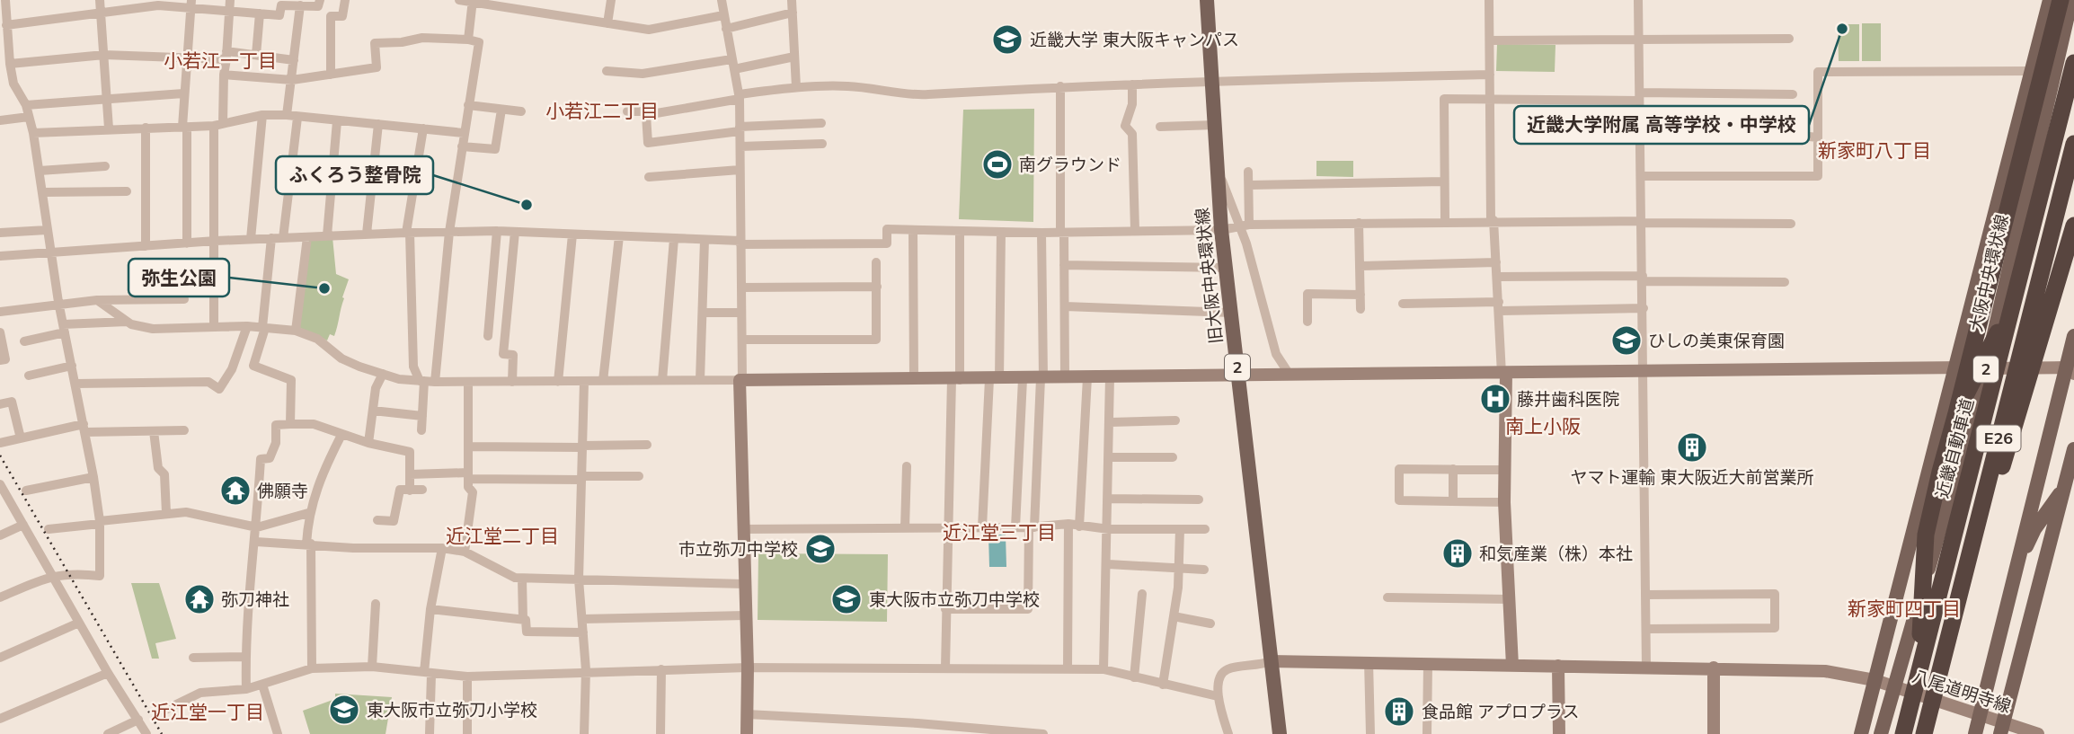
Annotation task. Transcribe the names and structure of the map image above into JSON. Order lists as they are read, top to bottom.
{
  "streets": {
    "highway": ["E26", "近畿自動車道"],
    "main road": ["大阪中央環状線", "旧大阪中央環状線", "2"],
    "street": ["八尾道明寺線"]
  },
  "crossings": [
    ["大阪中央環状線", "八尾道明寺線"],
    ["旧大阪中央環状線", "八尾道明寺線"],
    ["2", "八尾道明寺線"]
  ],
  "districts": [
    "小若江一丁目",
    "小若江二丁目",
    "新家町八丁目",
    "南上小阪",
    "近江堂三丁目",
    "近江堂二丁目",
    "新家町四丁目",
    "近江堂一丁目"
  ],
  "places": {
    "other": ["近畿大学附属 高等学校・中学校", "ふくろう整骨院", "弥生公園"],
    "school or university": [
      "近畿大学 東大阪キャンパス",
      "ひしの美東保育園",
      "市立弥刀中学校",
      "東大阪市立弥刀中学校",
      "東大阪市立弥刀小学校"
    ],
    "sports": ["南グラウンド"],
    "hospital": ["藤井歯科医院"],
    "building": ["ヤマト運輸 東大阪近大前営業所", "和気産業（株）本社", "食品館 アプロプラス"],
    "temple": ["佛願寺", "弥刀神社"]
  }
}
